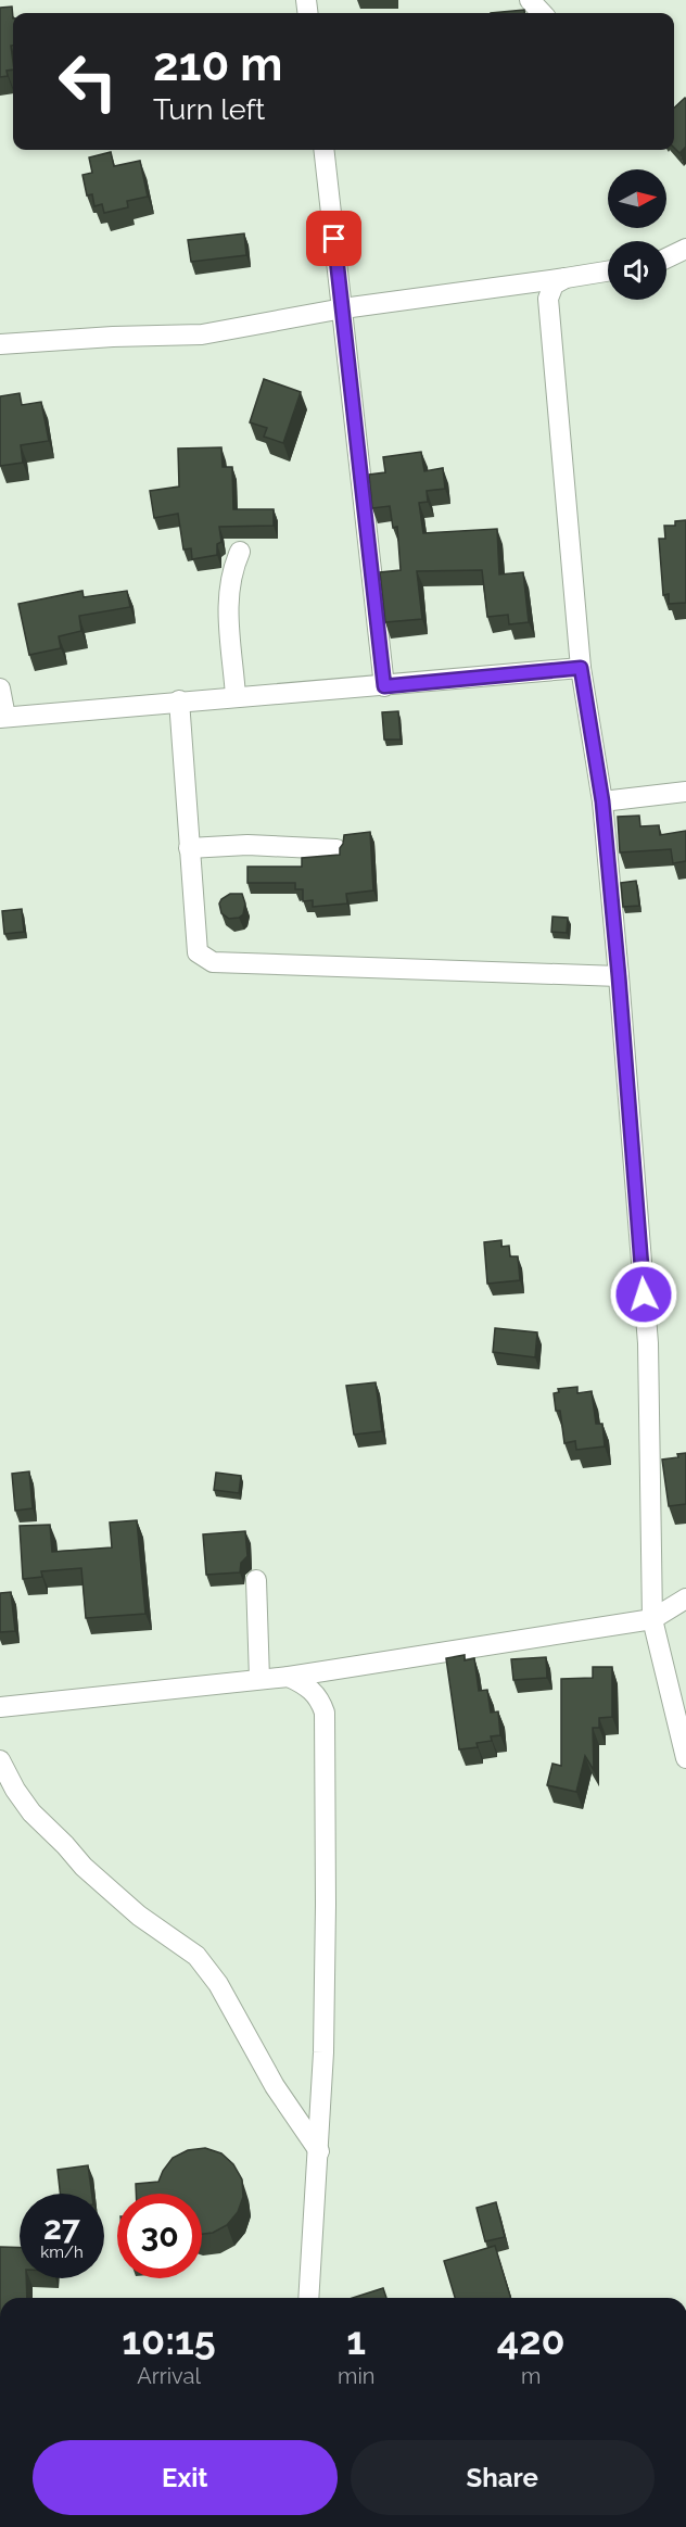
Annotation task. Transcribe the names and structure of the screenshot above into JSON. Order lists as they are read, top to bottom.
{
  "north": "right",
  "page": {
    "turn": ["210 m", "Turn left"],
    "speed": "27 km/h",
    "limit": "30",
    "eta": [
      "10:15",
      "Arrival",
      "1",
      "min",
      "420",
      "m"
    ],
    "buttons": ["Exit", "Share"]
  }
}
